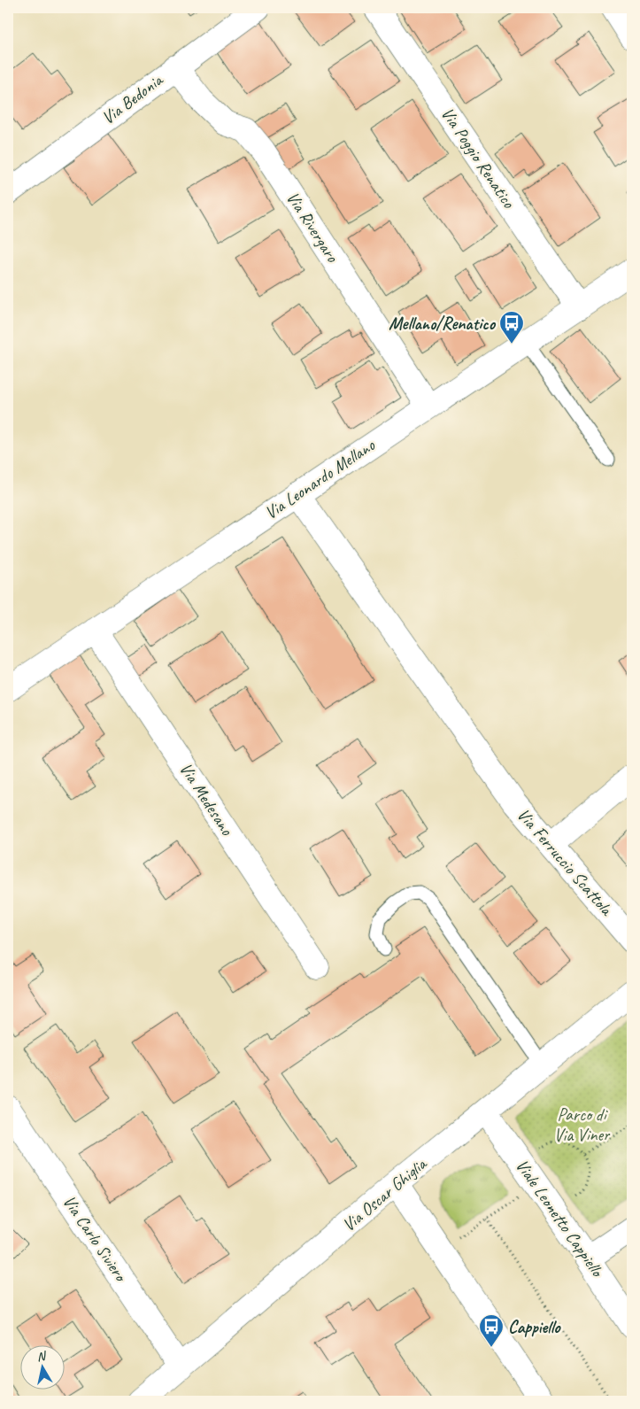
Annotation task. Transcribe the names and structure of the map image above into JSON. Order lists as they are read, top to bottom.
{
  "streets": {
    "street": [
      "Via Bedonia",
      "Via Poggio Renatico",
      "Via Rivergaro",
      "Via Leonardo Mellano",
      "Via Medesano",
      "Via Ferruccio Scattola",
      "Via Oscar Ghiglia",
      "Viale Leonetto Cappiello",
      "Via Carlo Siviero"
    ]
  },
  "crossings": [
    ["Via Bedonia", "Via Rivergaro"],
    ["Via Poggio Renatico", "Via Leonardo Mellano"],
    ["Via Rivergaro", "Via Leonardo Mellano"],
    ["Via Leonardo Mellano", "Via Medesano"],
    ["Via Leonardo Mellano", "Via Ferruccio Scattola"],
    ["Via Oscar Ghiglia", "Viale Leonetto Cappiello"],
    ["Via Oscar Ghiglia", "Via Carlo Siviero"]
  ],
  "parks": ["Parco di Via Viner"],
  "places": {
    "bus stop": ["Mellano/Renatico", "Cappiello"]
  },
  "north": "top"
}
